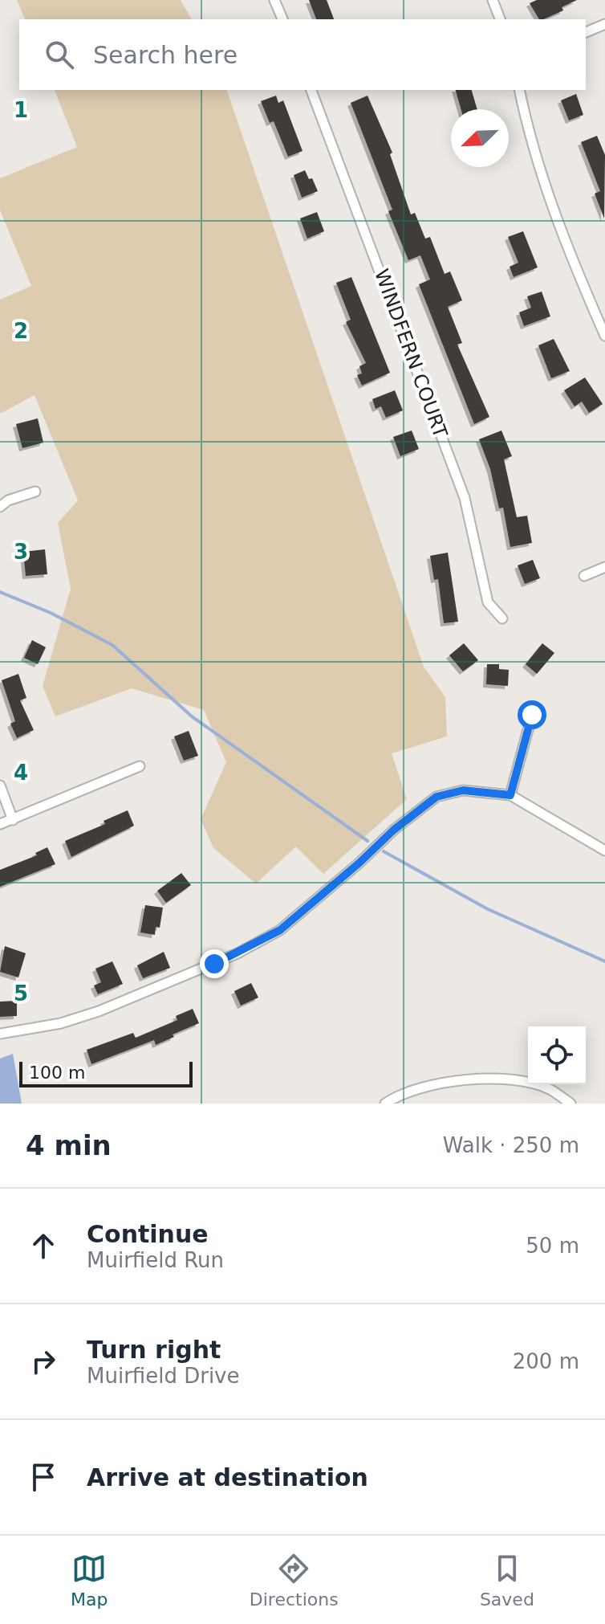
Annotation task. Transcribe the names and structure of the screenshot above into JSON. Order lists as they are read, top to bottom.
{
  "streets": {
    "street": ["WINDFERN COURT"]
  },
  "scale_bar": "100 m",
  "north": "bottom left",
  "page": {
    "search": "Search here",
    "scale": "100 m",
    "heading": ["4 min", "Walk · 250 m"],
    "list": [
      ["Continue", "Muirfield Run", "50 m"],
      ["Turn right", "Muirfield Drive", "200 m"],
      "Arrive at destination"
    ],
    "nav": ["Map", "Directions", "Saved"]
  },
  "grid": {
    "rows": [
      "1",
      "2",
      "3",
      "4",
      "5"
    ]
  }
}
